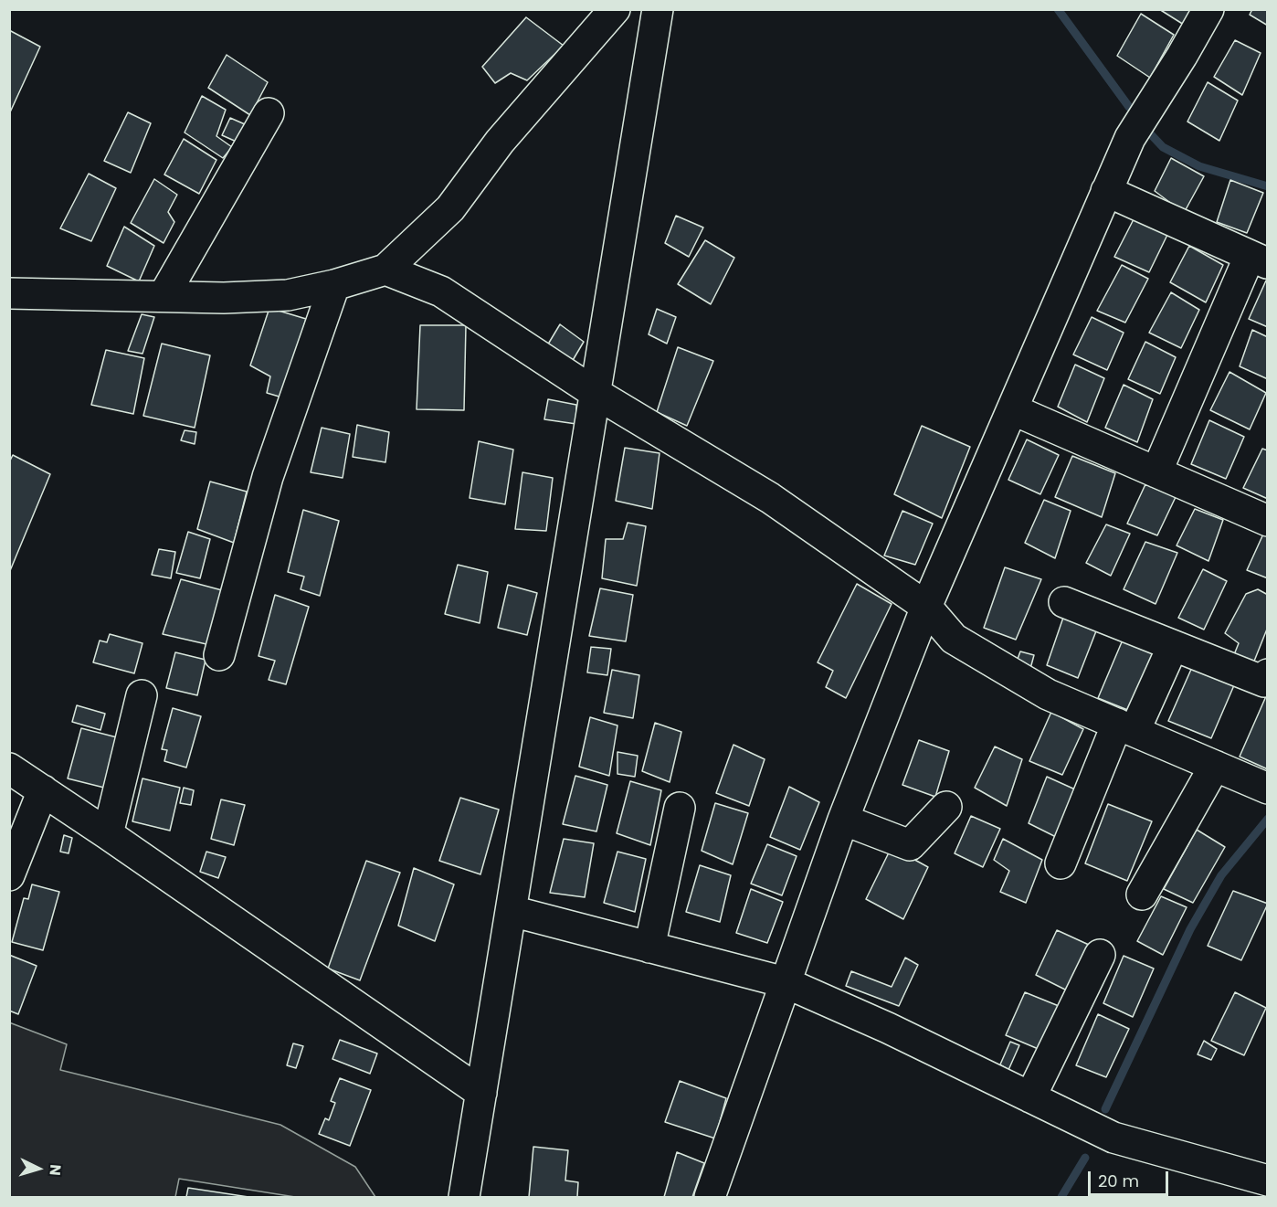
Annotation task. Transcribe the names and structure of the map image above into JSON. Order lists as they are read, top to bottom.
{
  "scale_bar": "20 m",
  "north": "right"
}
